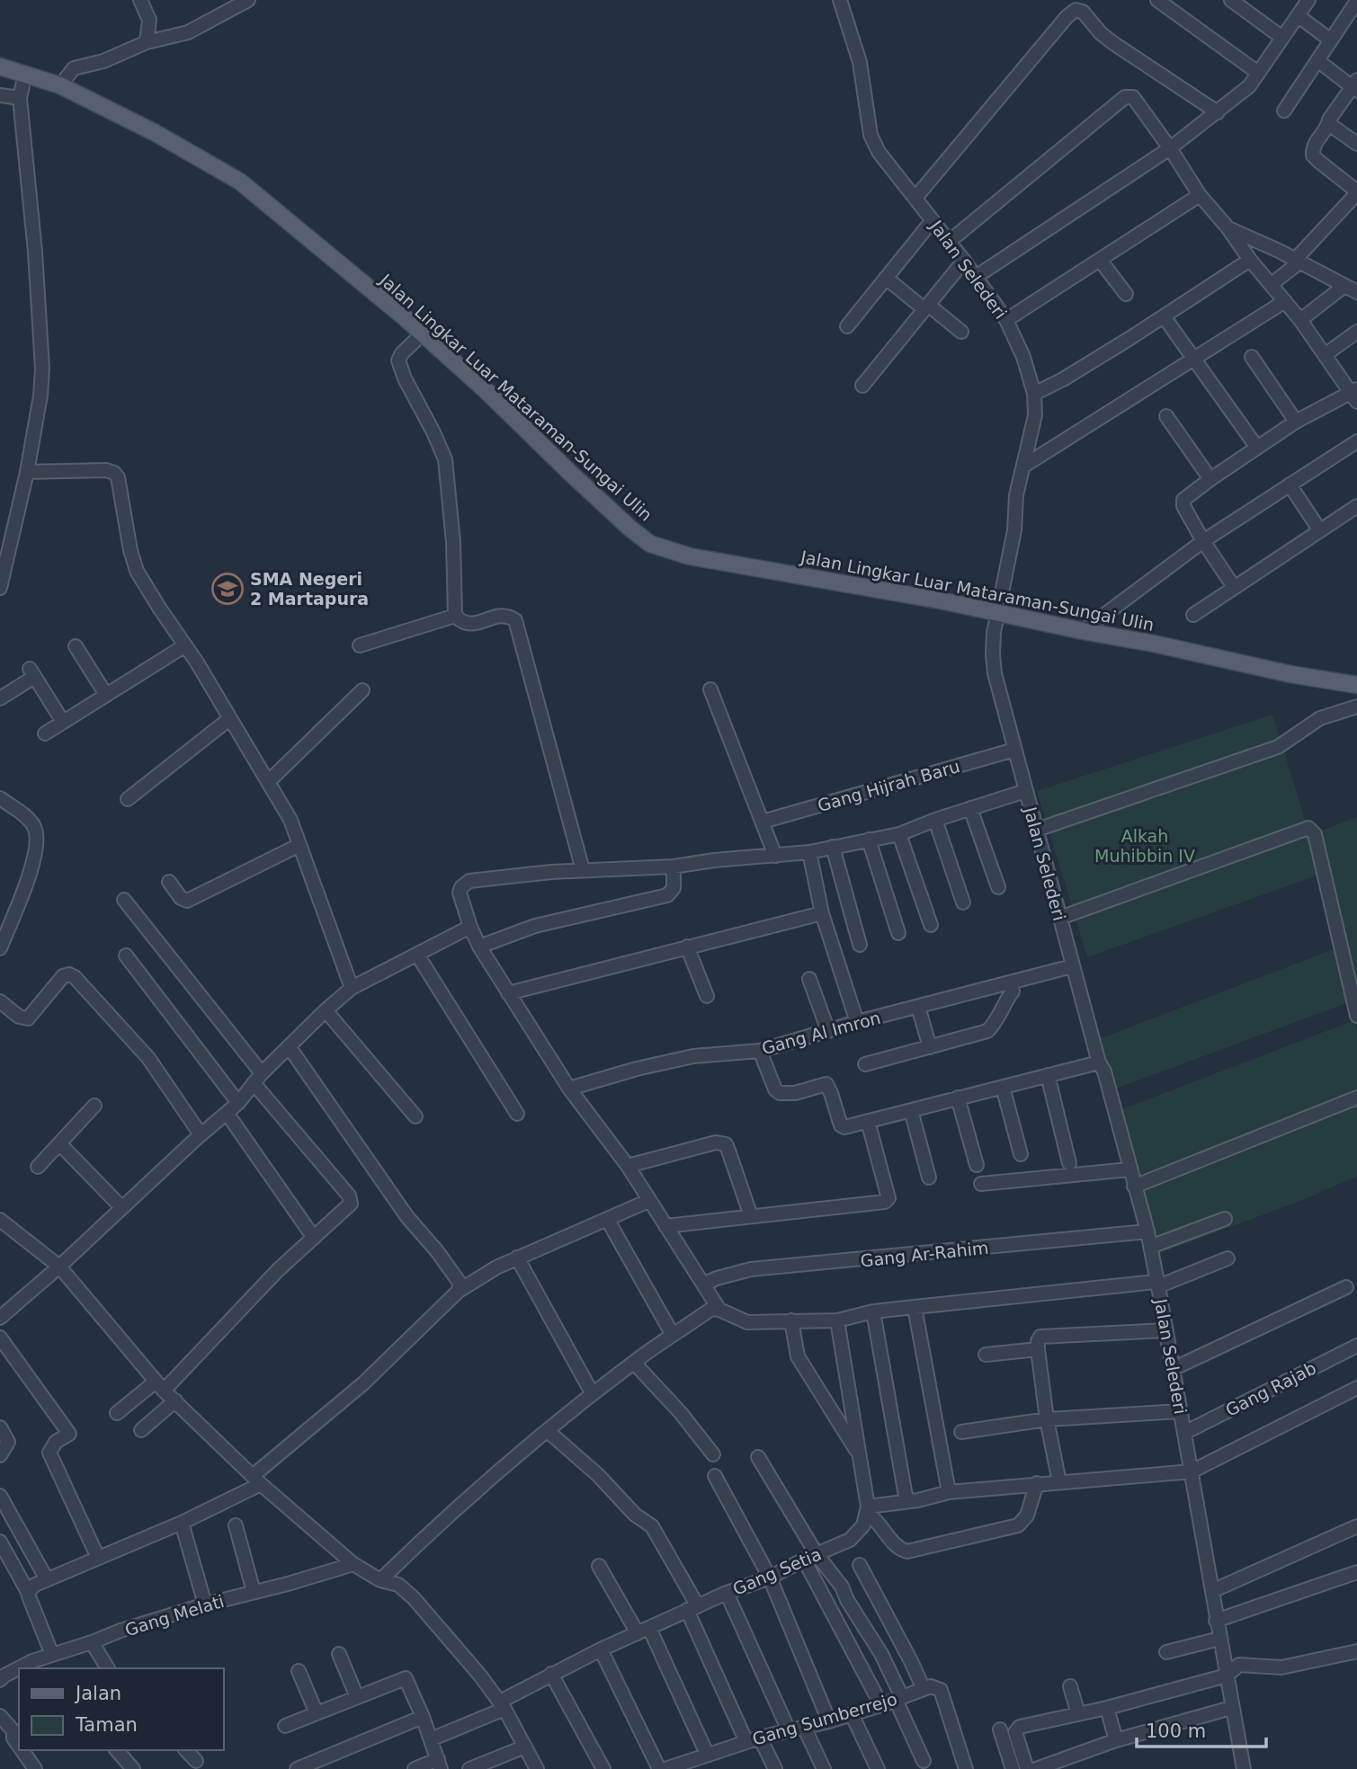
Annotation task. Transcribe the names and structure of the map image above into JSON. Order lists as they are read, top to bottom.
{
  "streets": {
    "main road": ["Jalan Lingkar Luar Mataraman-Sungai Ulin"],
    "street": [
      "Jalan Selederi",
      "Gang Hijrah Baru",
      "Gang Al Imron",
      "Gang Ar-Rahim",
      "Gang Rajab",
      "Gang Setia",
      "Gang Melati",
      "Gang Sumberrejo"
    ]
  },
  "crossings": [
    ["Jalan Selederi", "Jalan Lingkar Luar Mataraman-Sungai Ulin"],
    ["Jalan Selederi", "Gang Hijrah Baru"],
    ["Jalan Selederi", "Gang Al Imron"],
    ["Jalan Selederi", "Gang Ar-Rahim"],
    ["Jalan Selederi", "Gang Rajab"]
  ],
  "parks": ["Alkah Muhibbin IV"],
  "places": {
    "school or university": ["SMA Negeri 2 Martapura"]
  },
  "legend": ["Jalan", "Taman"],
  "scale_bar": "100 m"
}
